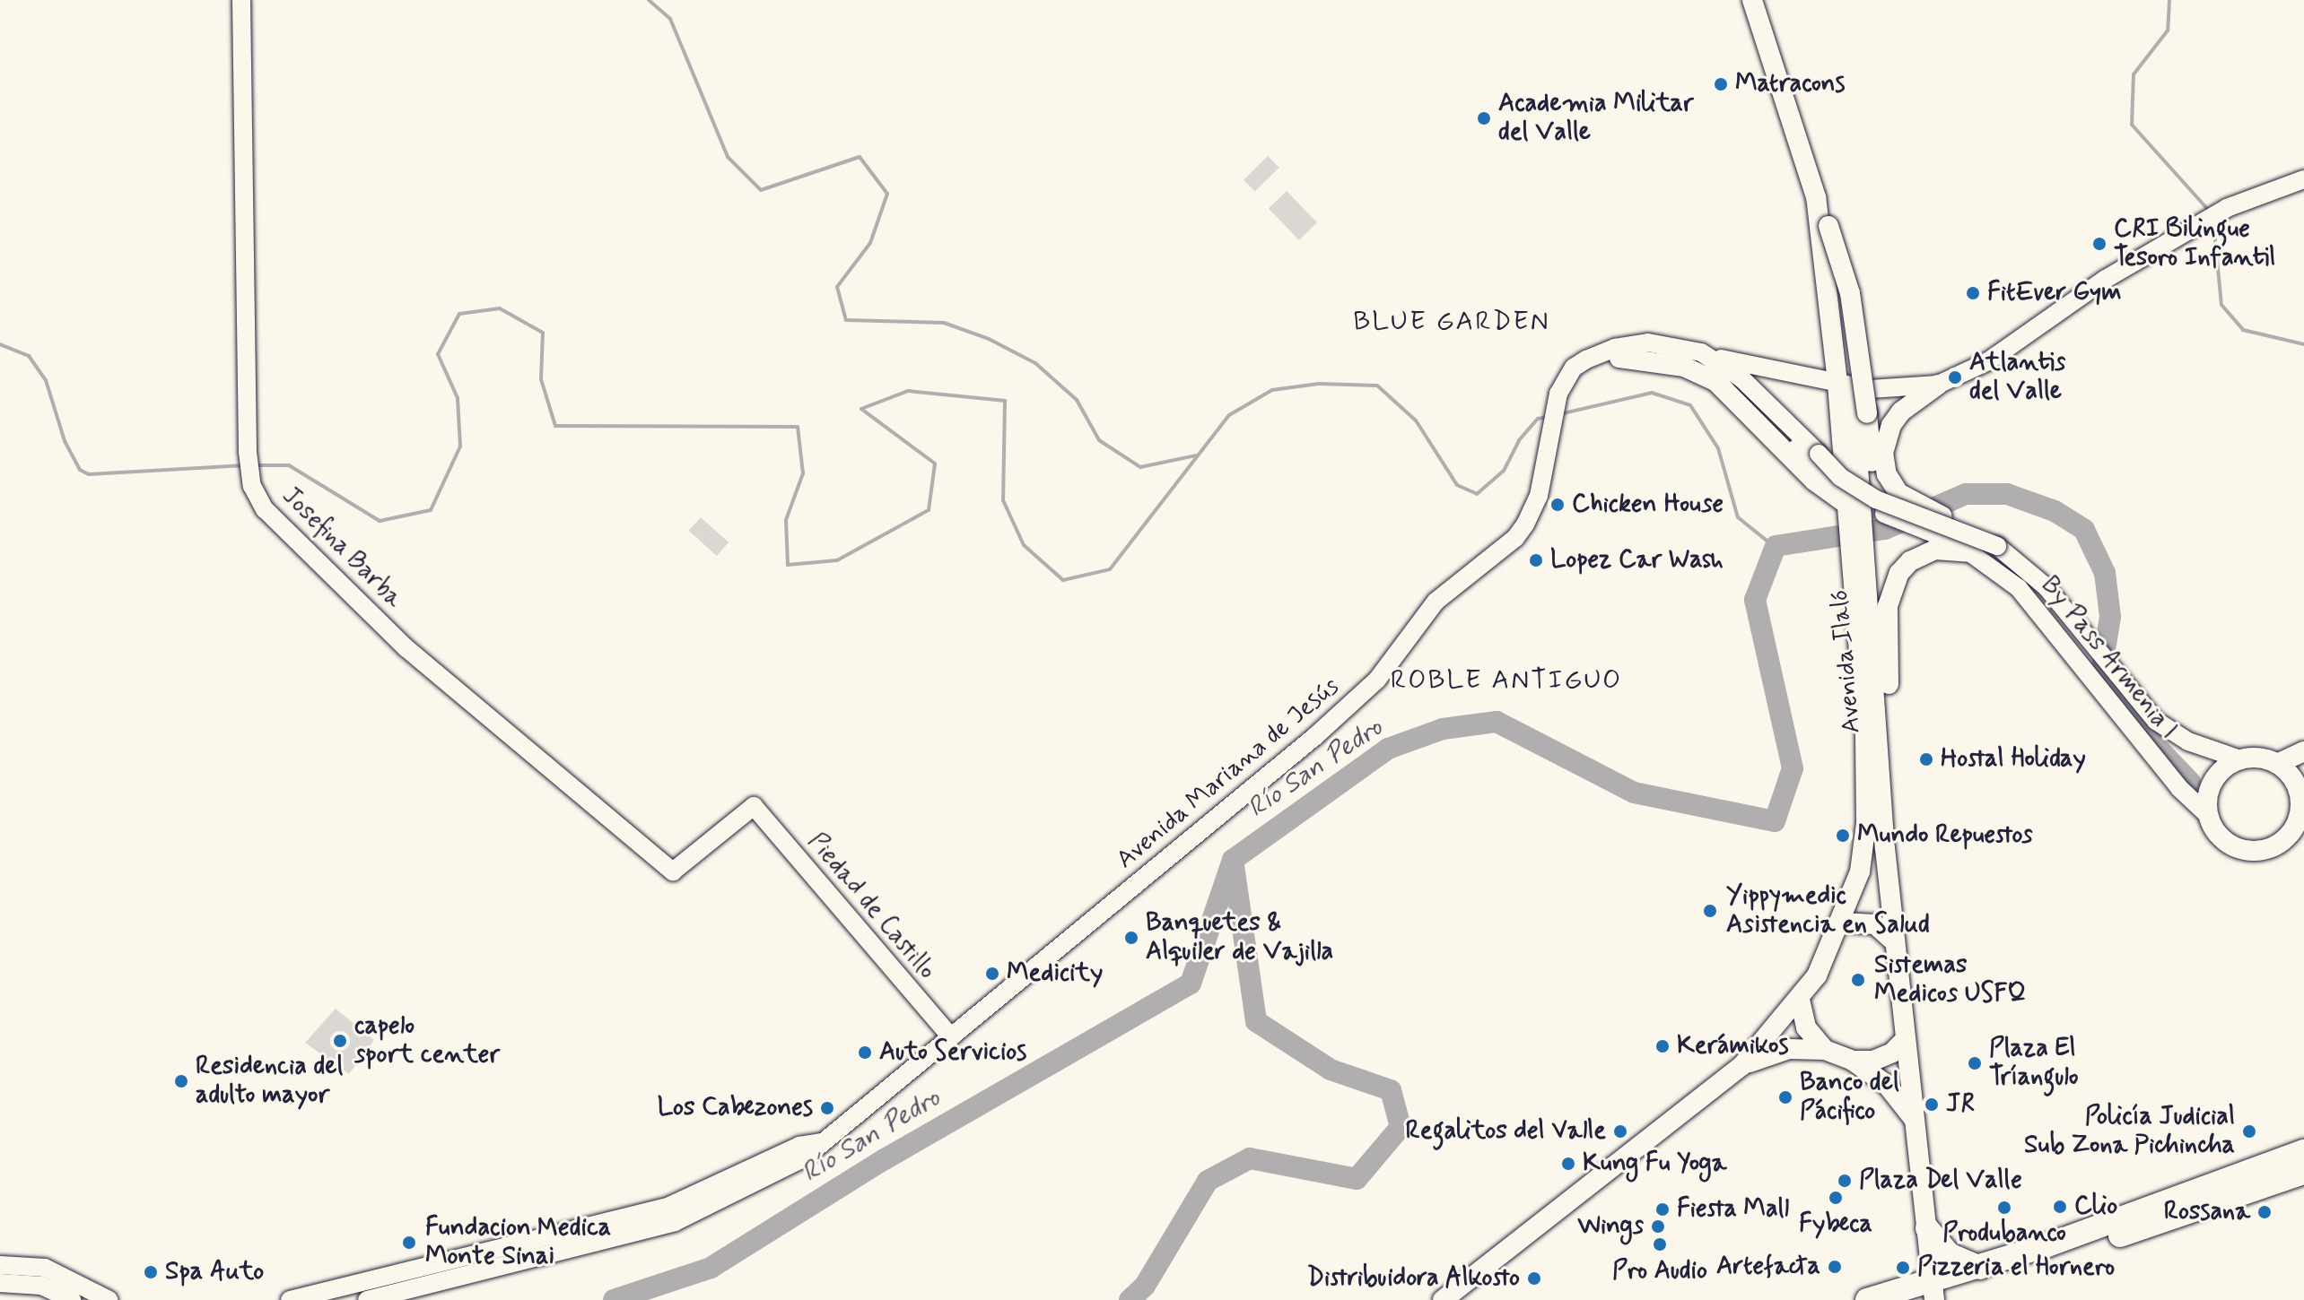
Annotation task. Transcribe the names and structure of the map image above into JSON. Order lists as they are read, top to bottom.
{
  "streets": {
    "main road": ["Avenida Ilaló"],
    "street": [
      "Josefina Barba",
      "By Pass Armenia I",
      "Avenida Mariana de Jesús",
      "Piedad de Castillo"
    ]
  },
  "crossings": [
    ["Josefina Barba", "Piedad de Castillo"],
    ["By Pass Armenia I", "Avenida Mariana de Jesús"],
    ["Avenida Mariana de Jesús", "Piedad de Castillo"]
  ],
  "districts": ["BLUE GARDEN", "ROBLE ANTIGUO"],
  "water": ["Río San Pedro"],
  "places": [
    "Matracons",
    "Academia Militar del Valle",
    "CRI Bilingue Tesoro Infantil",
    "FitEver Gym",
    "Atlantis del Valle",
    "Chicken House",
    "Lopez Car Wash",
    "Hostal Holiday",
    "Mundo Repuestos",
    "Yippymedic Asistencia en Salud",
    "Banquetes & Alquiler de Vajilla",
    "Medicity",
    "Sistemas Medicos USFQ",
    "capelo sport center",
    "Kerámikos",
    "Auto Servicios",
    "Plaza El Tríangulo",
    "Residencia del adulto mayor",
    "Banco del Pácifico",
    "JR",
    "Los Cabezones",
    "Regalitos del Valle",
    "Policía Judicial Sub Zona Pichincha",
    "Kung Fu Yoga",
    "Plaza Del Valle",
    "Fybeca",
    "Clio",
    "Produbanco",
    "Fiesta Mall",
    "Rossana",
    "Wings",
    "Fundacion Medica Monte Sinai",
    "Pro Audio",
    "Artefacta",
    "Pizzeria el Hornero",
    "Spa Auto",
    "Distribuidora Alkosto"
  ]
}
